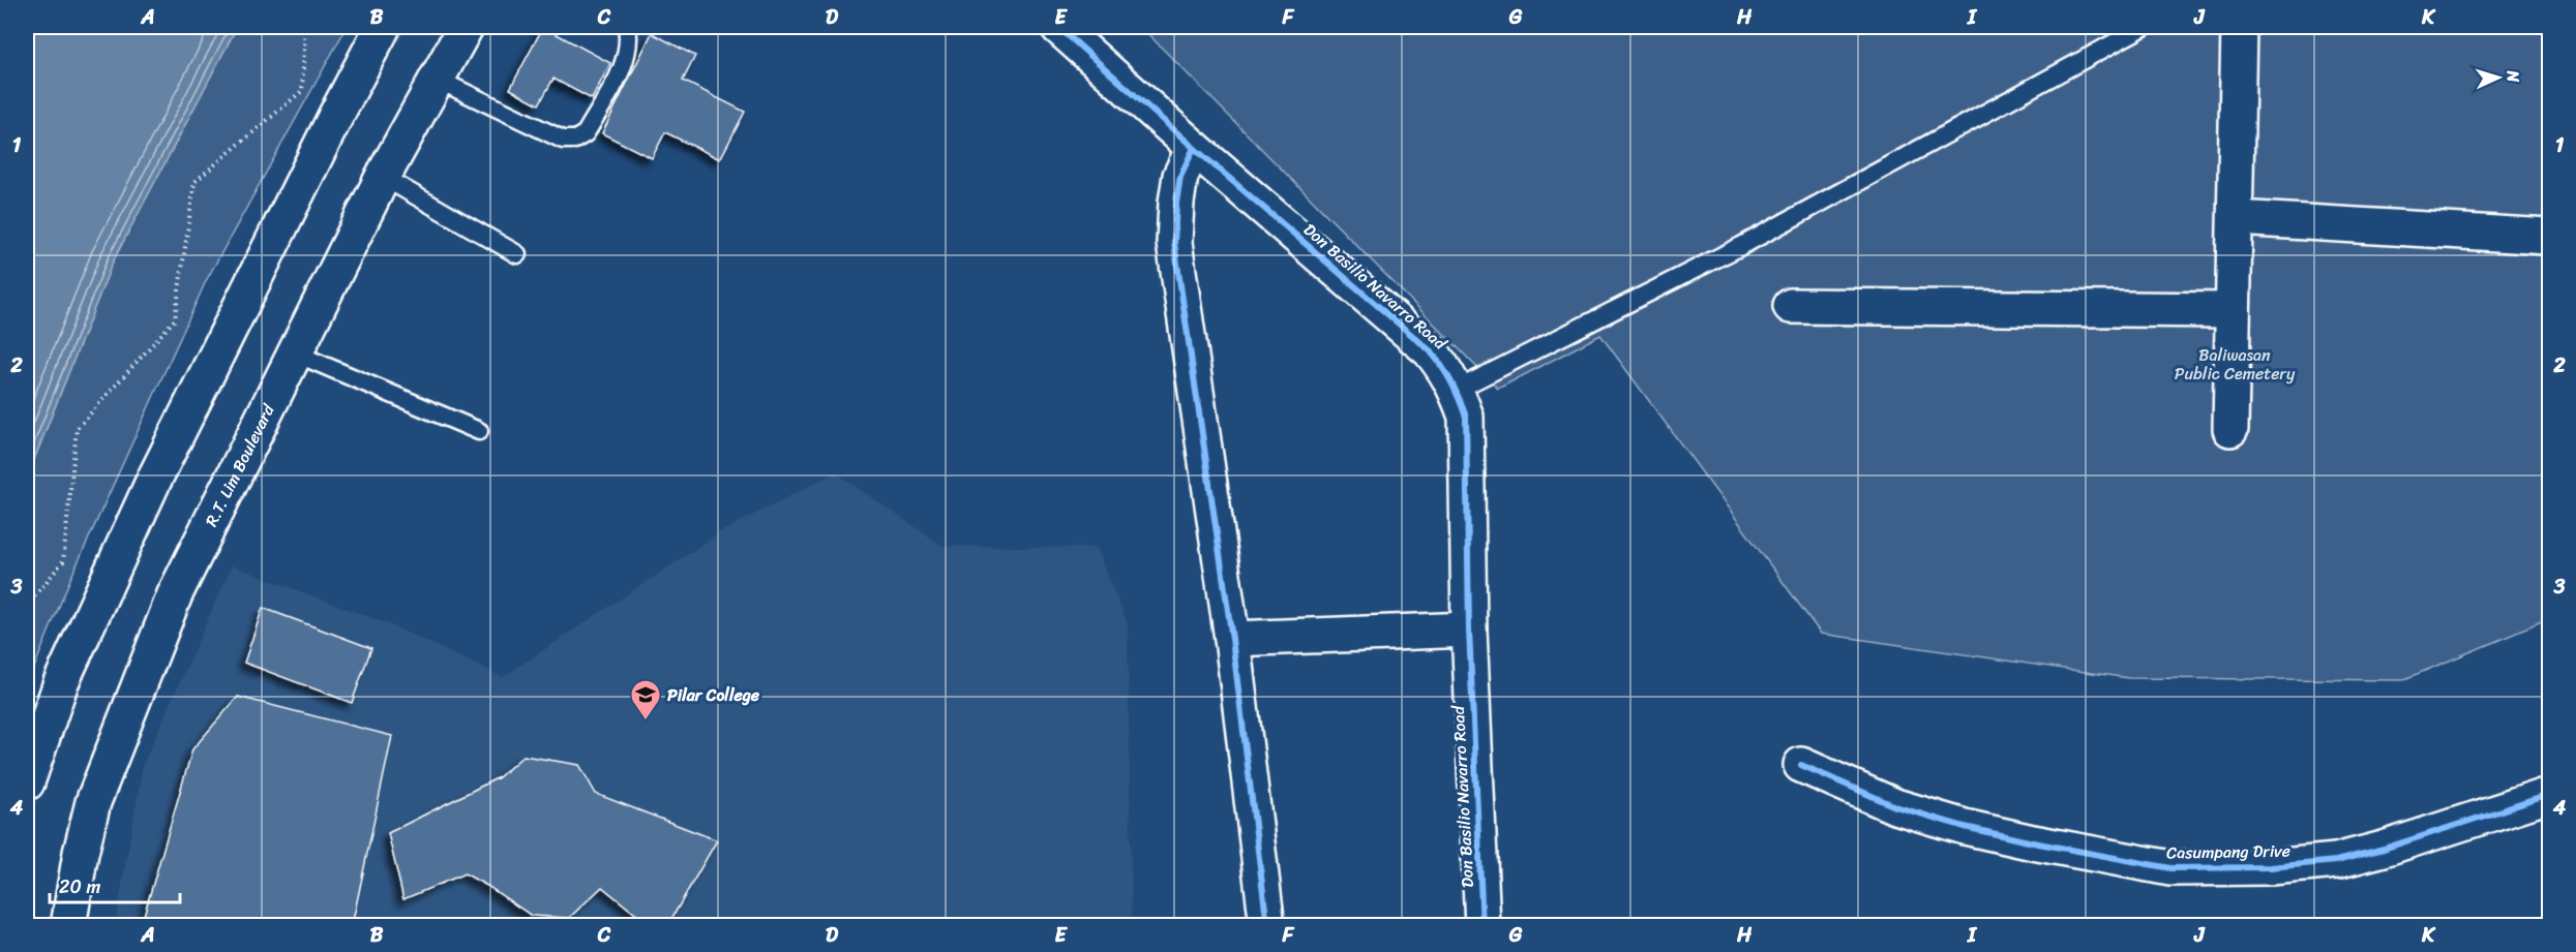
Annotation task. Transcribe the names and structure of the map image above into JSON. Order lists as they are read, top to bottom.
{
  "streets": {
    "street": ["Don Basilio Navarro Road", "R.T. Lim Boulevard", "Casumpang Drive"]
  },
  "parks": ["Baliwasan Public Cemetery"],
  "places": {
    "school or university": ["Pilar College"]
  },
  "scale_bar": "20 m",
  "north": "right",
  "grid": {
    "columns": [
      "A",
      "B",
      "C",
      "D",
      "E",
      "F",
      "G",
      "H",
      "I",
      "J",
      "K"
    ],
    "rows": [
      "1",
      "2",
      "3",
      "4"
    ]
  }
}
